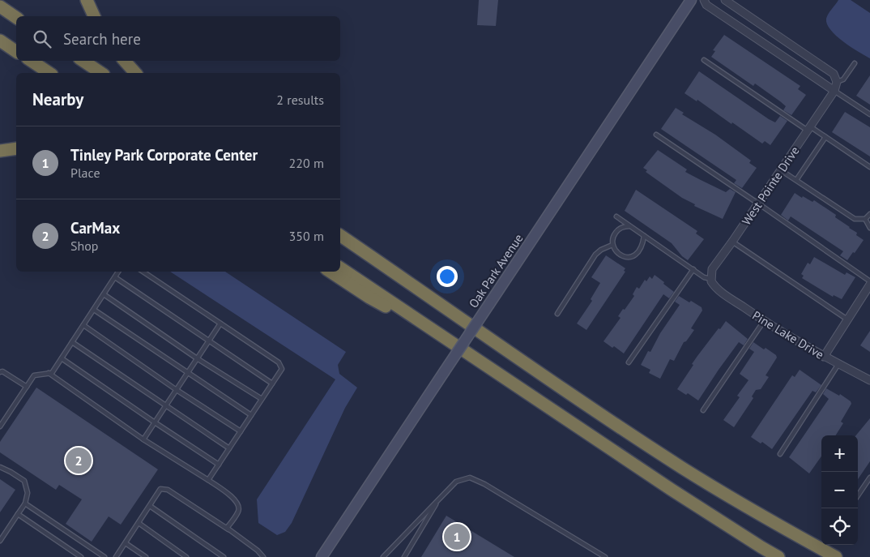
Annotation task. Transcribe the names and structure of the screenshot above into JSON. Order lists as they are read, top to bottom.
{
  "streets": {
    "street": ["West Pointe Drive", "Oak Park Avenue", "Pine Lake Drive"]
  },
  "crossings": [
    ["West Pointe Drive", "Pine Lake Drive"]
  ],
  "page": {
    "search": "Search here",
    "heading": ["Nearby", "2 results"],
    "list": [
      {
        "mark": "1",
        "name": "Tinley Park Corporate Center",
        "note": "Place",
        "value": "220 m"
      },
      {
        "mark": "2",
        "name": "CarMax",
        "note": "Shop",
        "value": "350 m"
      }
    ],
    "map_buttons": ["+", "−"],
    "pins": ["2", "1"]
  }
}
